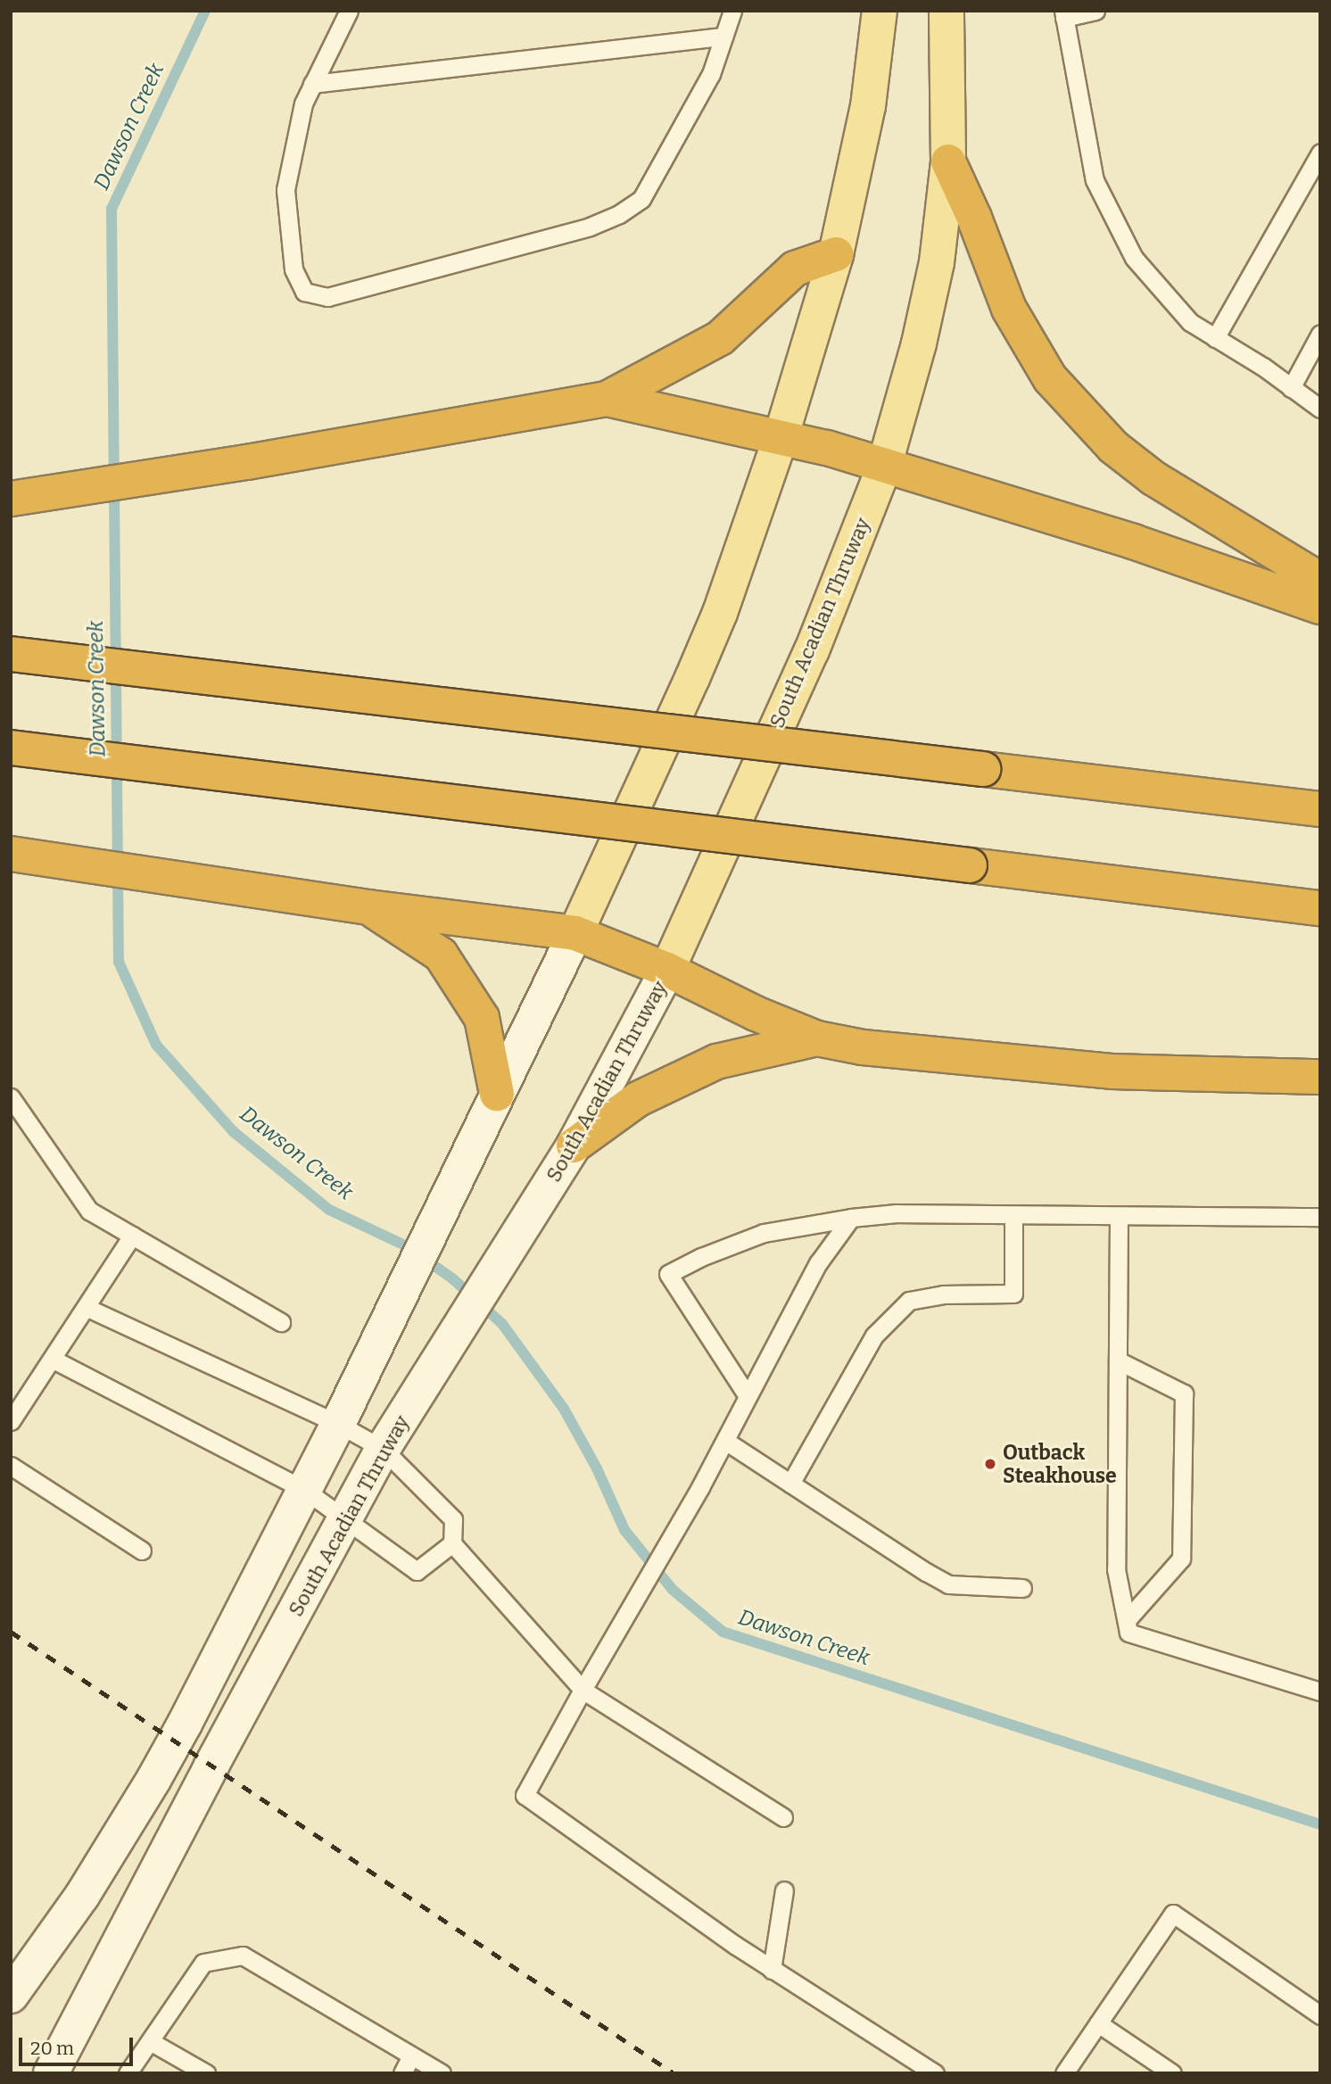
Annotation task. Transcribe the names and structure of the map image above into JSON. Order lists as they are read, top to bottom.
{
  "streets": {
    "main road": ["South Acadian Thruway"]
  },
  "water": ["Dawson Creek"],
  "places": ["Outback Steakhouse"],
  "scale_bar": "20 m"
}
